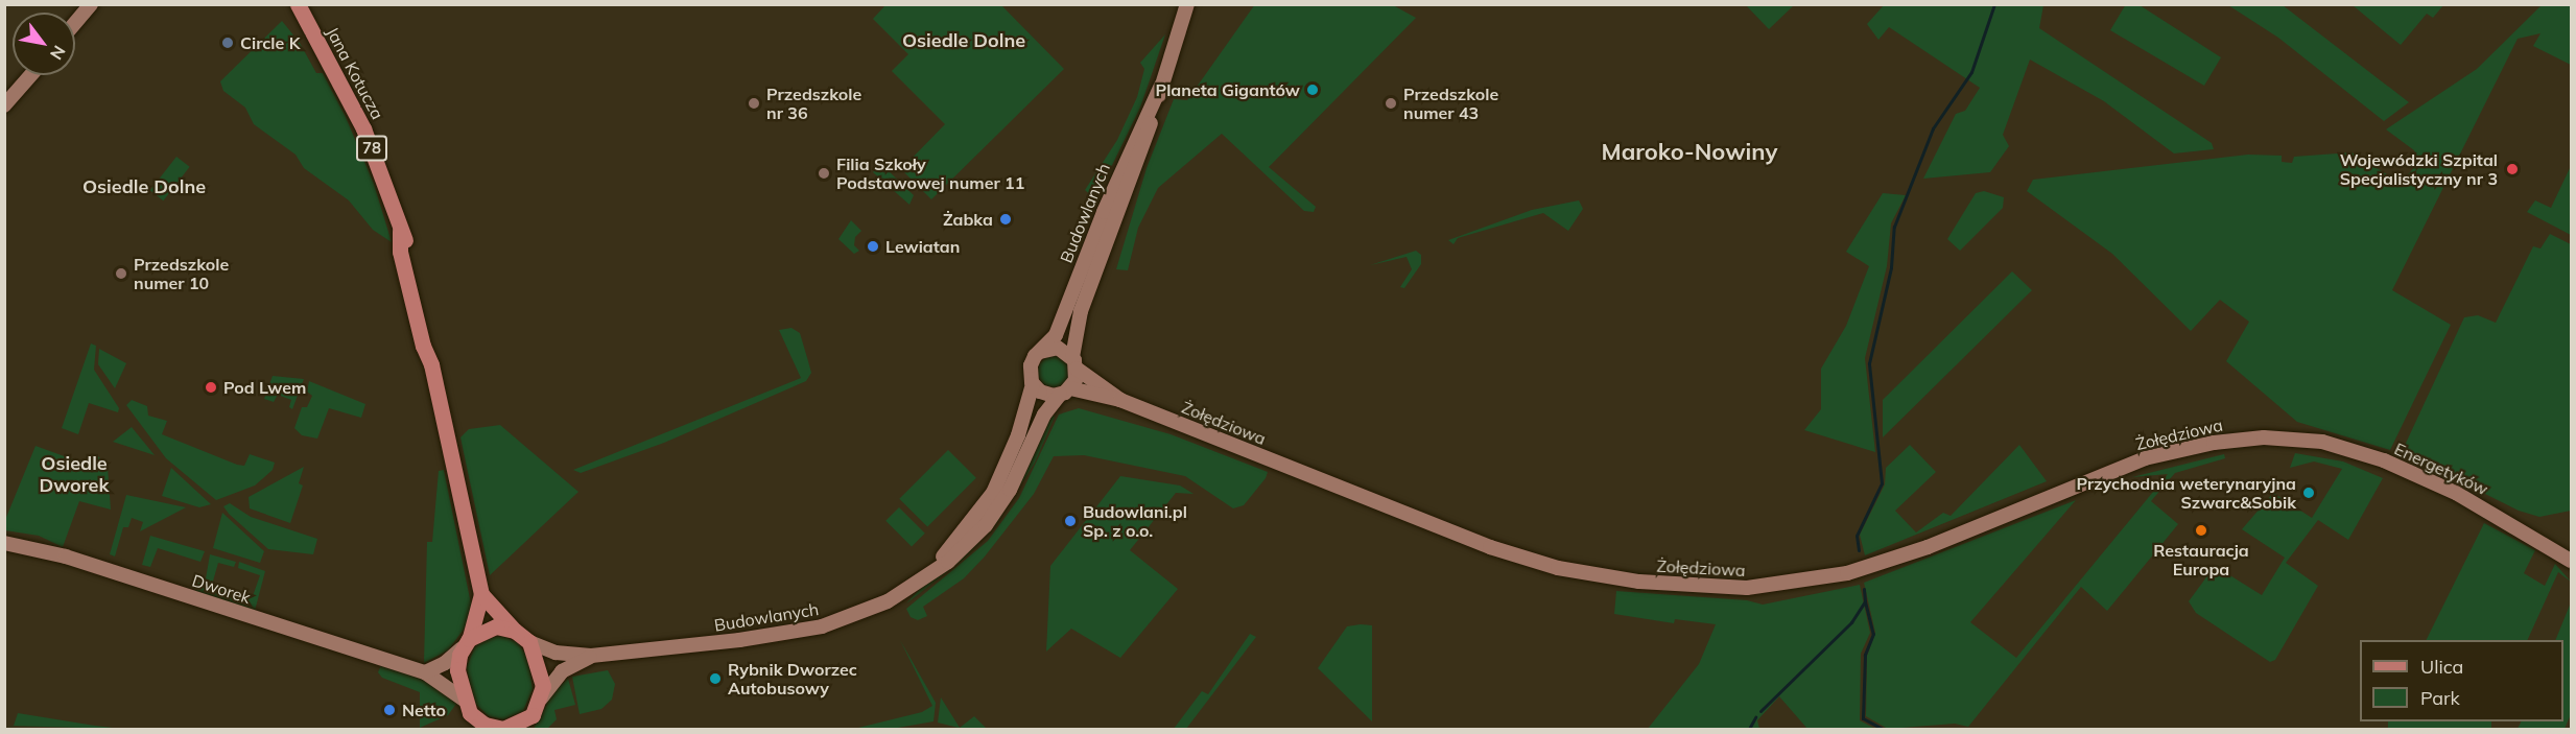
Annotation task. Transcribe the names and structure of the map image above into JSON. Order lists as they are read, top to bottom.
{
  "streets": {
    "main road": ["Jana Kotucza", "78"],
    "street": [
      "Budowlanych",
      "Żołędziowa",
      "Energetyków",
      "Dworek"
    ]
  },
  "crossings": [
    ["Jana Kotucza", "78"],
    ["Jana Kotucza", "Budowlanych"],
    ["Jana Kotucza", "Dworek"],
    ["78", "Budowlanych"],
    ["78", "Dworek"],
    ["Budowlanych", "Żołędziowa"],
    ["Budowlanych", "Dworek"],
    ["Żołędziowa", "Energetyków"]
  ],
  "districts": [
    "Osiedle Dolne",
    "Maroko-Nowiny",
    "Osiedle Dolne",
    "Osiedle Dworek"
  ],
  "places": [
    "Circle K",
    "Planeta Gigantów",
    "Przedszkole nr 36",
    "Przedszkole numer 43",
    "Wojewódzki Szpital Specjalistyczny nr 3",
    "Filia Szkoły Podstawowej numer 11",
    "Żabka",
    "Lewiatan",
    "Przedszkole numer 10",
    "Pod Lwem",
    "Przychodnia weterynaryjna Szwarc&Sobik",
    "Budowlani.pl Sp. z o.o.",
    "Restauracja Europa",
    "Rybnik Dworzec Autobusowy",
    "Netto"
  ],
  "legend": ["Ulica", "Park"],
  "north": "bottom right"
}
